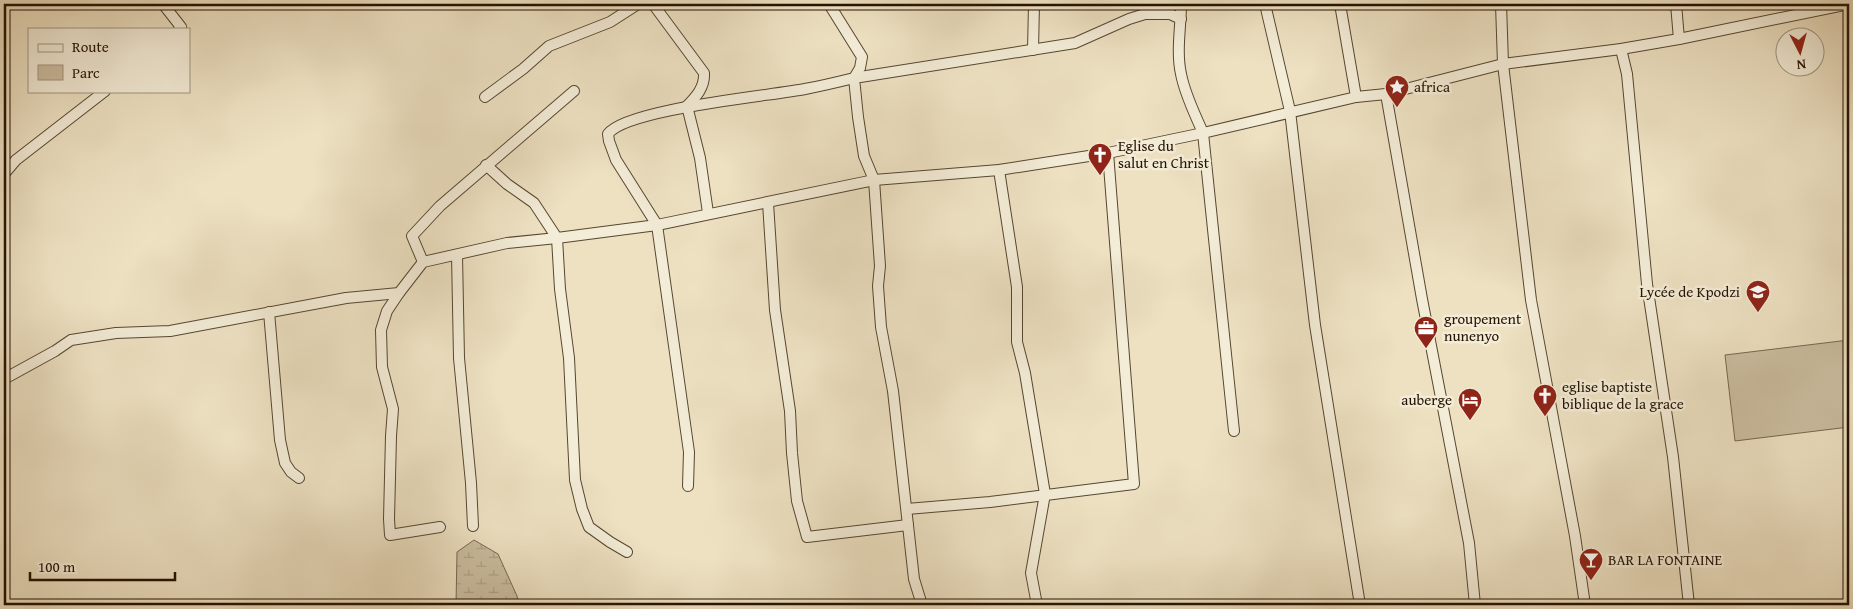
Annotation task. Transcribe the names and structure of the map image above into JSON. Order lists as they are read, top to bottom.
{
  "places": {
    "place": ["africa"],
    "church": ["Eglise du salut en Christ", "eglise baptiste biblique de la grace"],
    "school or university": ["Lycée de Kpodzi"],
    "office": ["groupement nunenyo"],
    "hotel": ["auberge"],
    "bar": ["BAR LA FONTAINE"]
  },
  "legend": ["Route", "Parc"],
  "scale_bar": "100 m",
  "north": "bottom"
}
